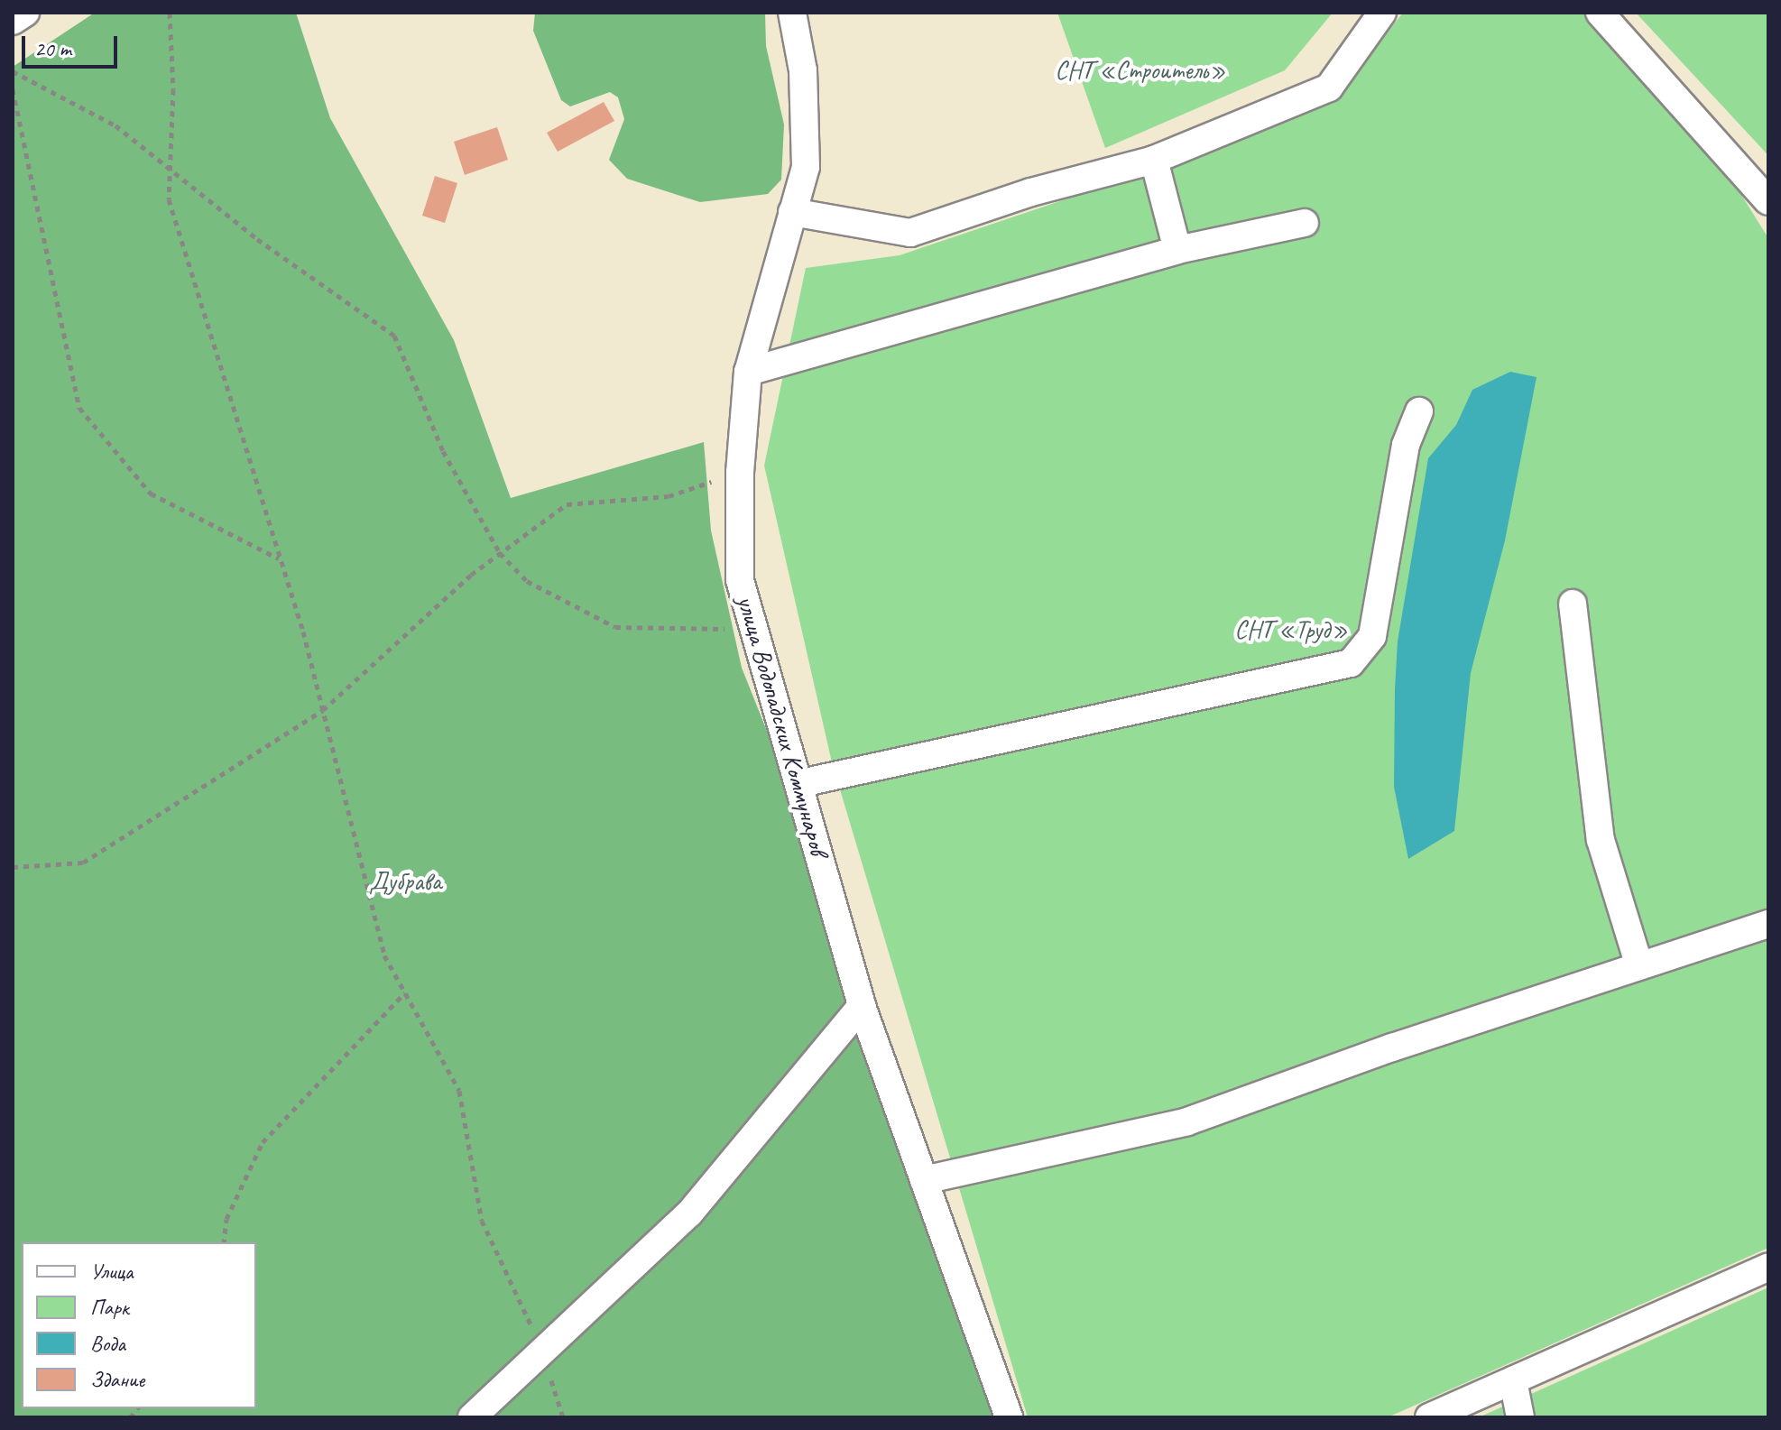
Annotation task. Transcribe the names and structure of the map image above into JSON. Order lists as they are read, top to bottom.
{
  "streets": {
    "street": ["улица Водопадских Коммунаров"]
  },
  "parks": ["СНТ «Строитель»", "СНТ «Труд»", "Дубрава"],
  "legend": [
    "Улица",
    "Парк",
    "Вода",
    "Здание"
  ],
  "scale_bar": "20 m"
}
